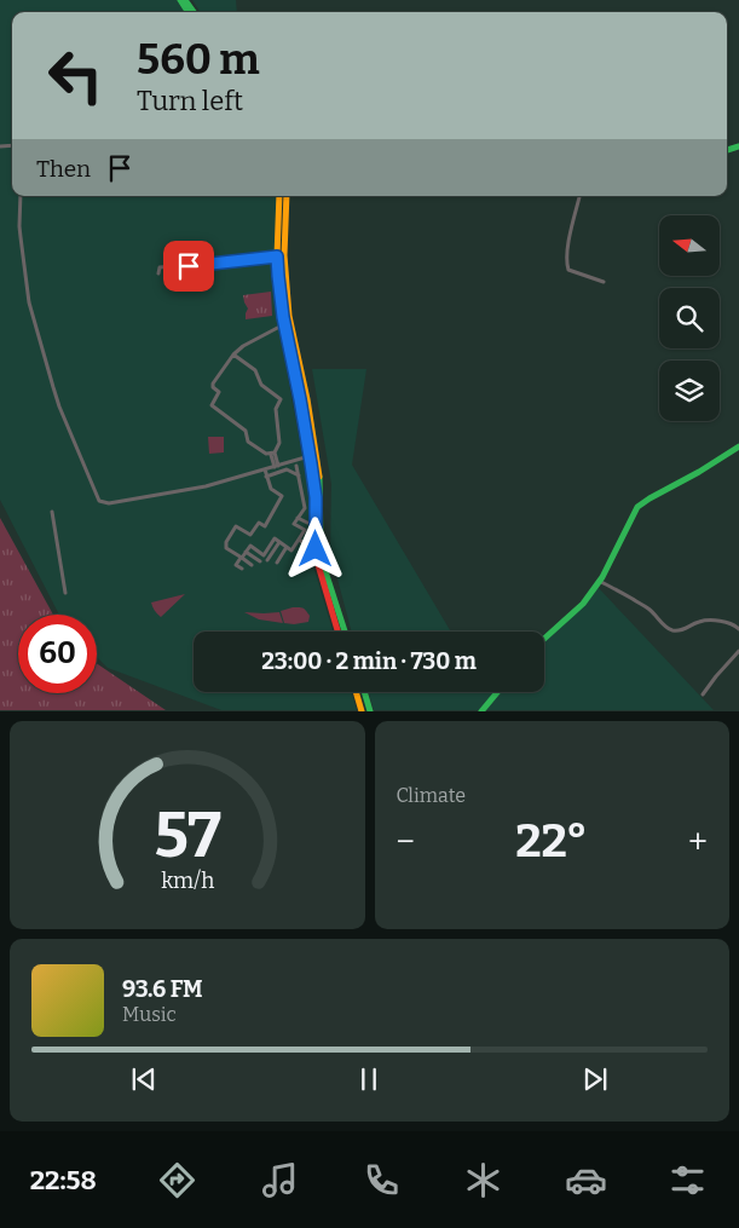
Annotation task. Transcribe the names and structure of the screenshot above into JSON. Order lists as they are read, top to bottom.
{
  "north": "left",
  "page": {
    "turn": ["560 m", "Turn left"],
    "then": "Then",
    "limit": "60",
    "trip": "23:00 · 2 min · 730 m",
    "tile": "Climate",
    "heat": ["−", "22°", "+"],
    "song": ["93.6 FM", "Music"],
    "tabs": "22:58",
    "gauge": ["57", "km/h"]
  }
}
